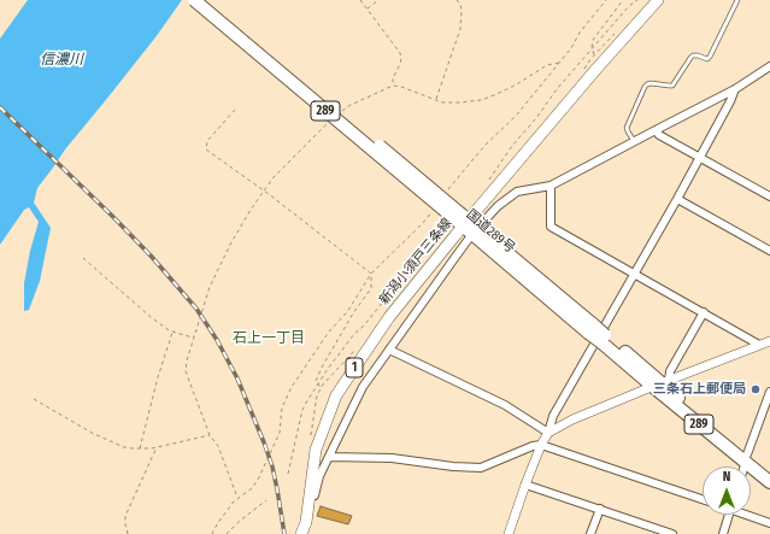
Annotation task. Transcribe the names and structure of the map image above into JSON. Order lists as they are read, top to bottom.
{
  "streets": {
    "highway": ["289", "国道289号"],
    "main road": ["新潟小須戸三条線", "1"]
  },
  "crossings": [
    ["国道289号", "新潟小須戸三条線"]
  ],
  "districts": ["石上一丁目"],
  "water": ["信濃川"],
  "places": ["三条石上郵便局"],
  "north": "top"
}
